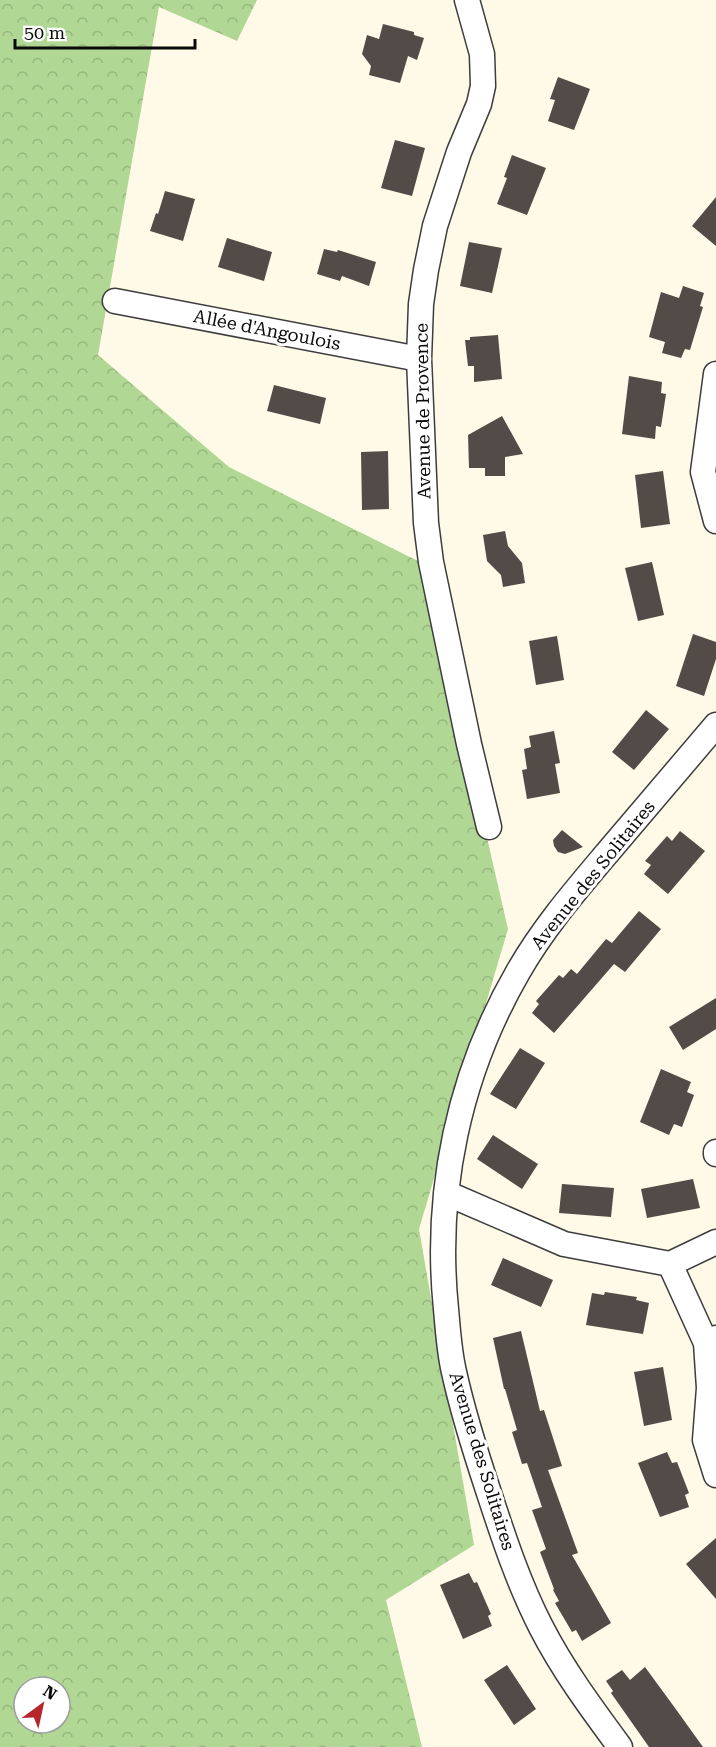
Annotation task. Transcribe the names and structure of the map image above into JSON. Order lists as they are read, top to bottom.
{
  "streets": {
    "street": ["Allée d'Angoulois", "Avenue de Provence", "Avenue des Solitaires"]
  },
  "crossings": [
    ["Allée d'Angoulois", "Avenue de Provence"]
  ],
  "scale_bar": "50 m",
  "north": "top right"
}
